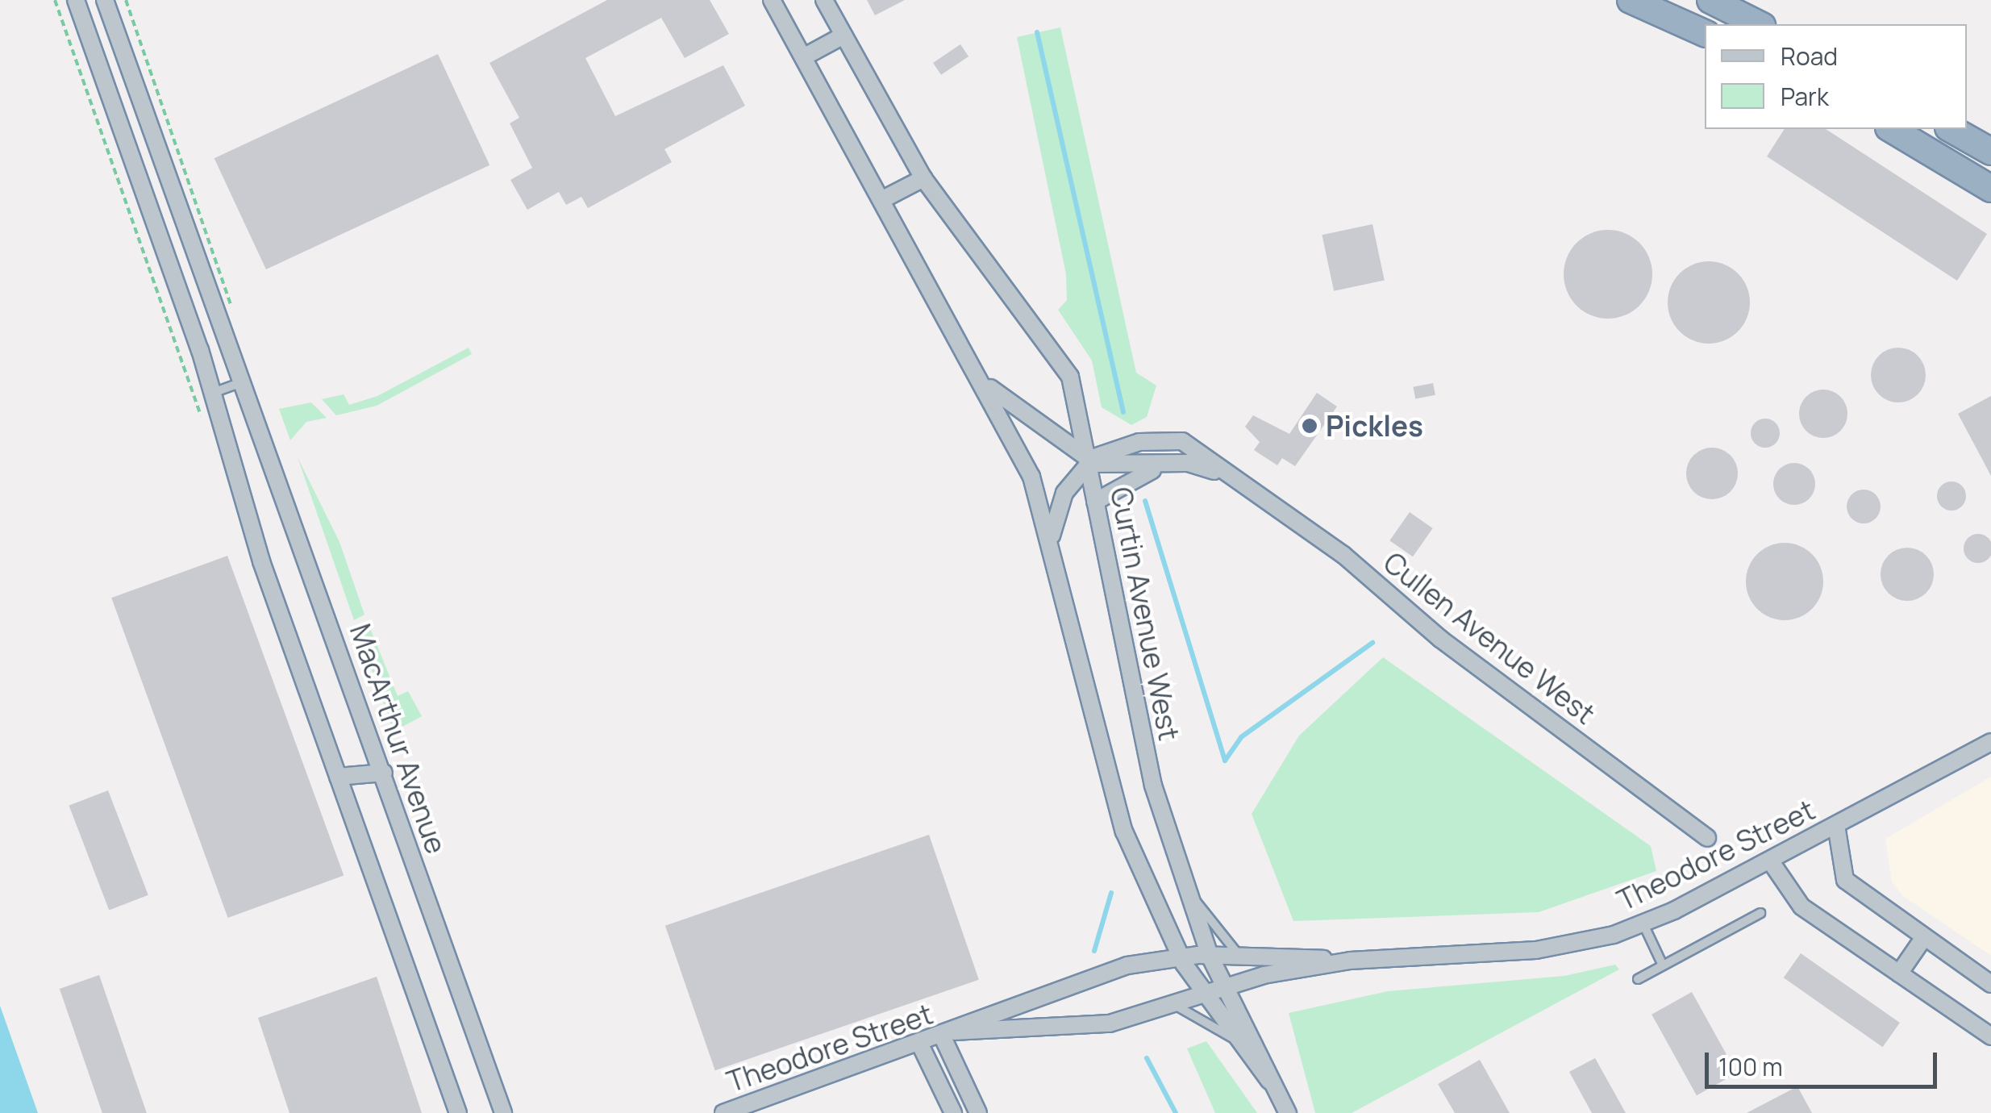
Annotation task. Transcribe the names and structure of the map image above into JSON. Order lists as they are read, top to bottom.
{
  "streets": {
    "street": [
      "Curtin Avenue West",
      "Cullen Avenue West",
      "MacArthur Avenue",
      "Theodore Street"
    ]
  },
  "crossings": [
    ["Curtin Avenue West", "Cullen Avenue West"],
    ["Curtin Avenue West", "Theodore Street"]
  ],
  "places": ["Pickles"],
  "legend": ["Road", "Park"],
  "scale_bar": "100 m"
}
